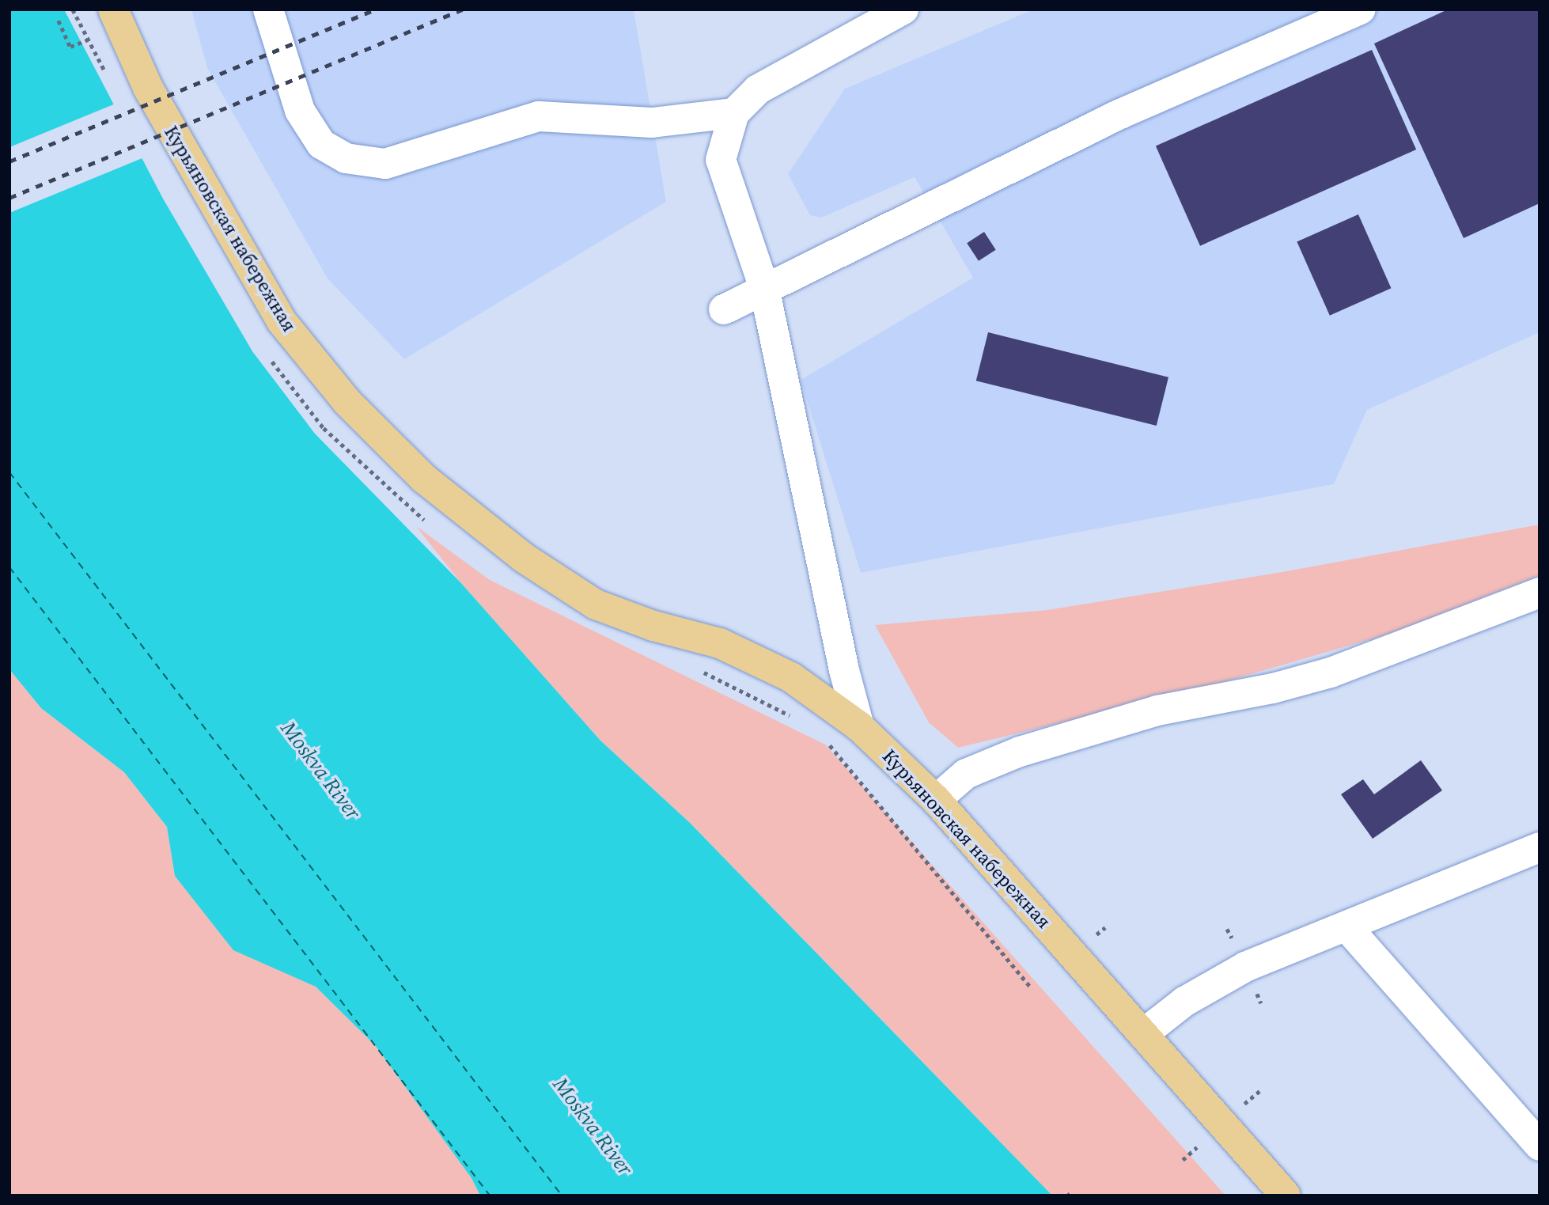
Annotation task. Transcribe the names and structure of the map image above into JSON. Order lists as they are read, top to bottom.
{
  "streets": {
    "main road": ["Курьяновская набережная"]
  },
  "water": ["Moskva River"]
}
